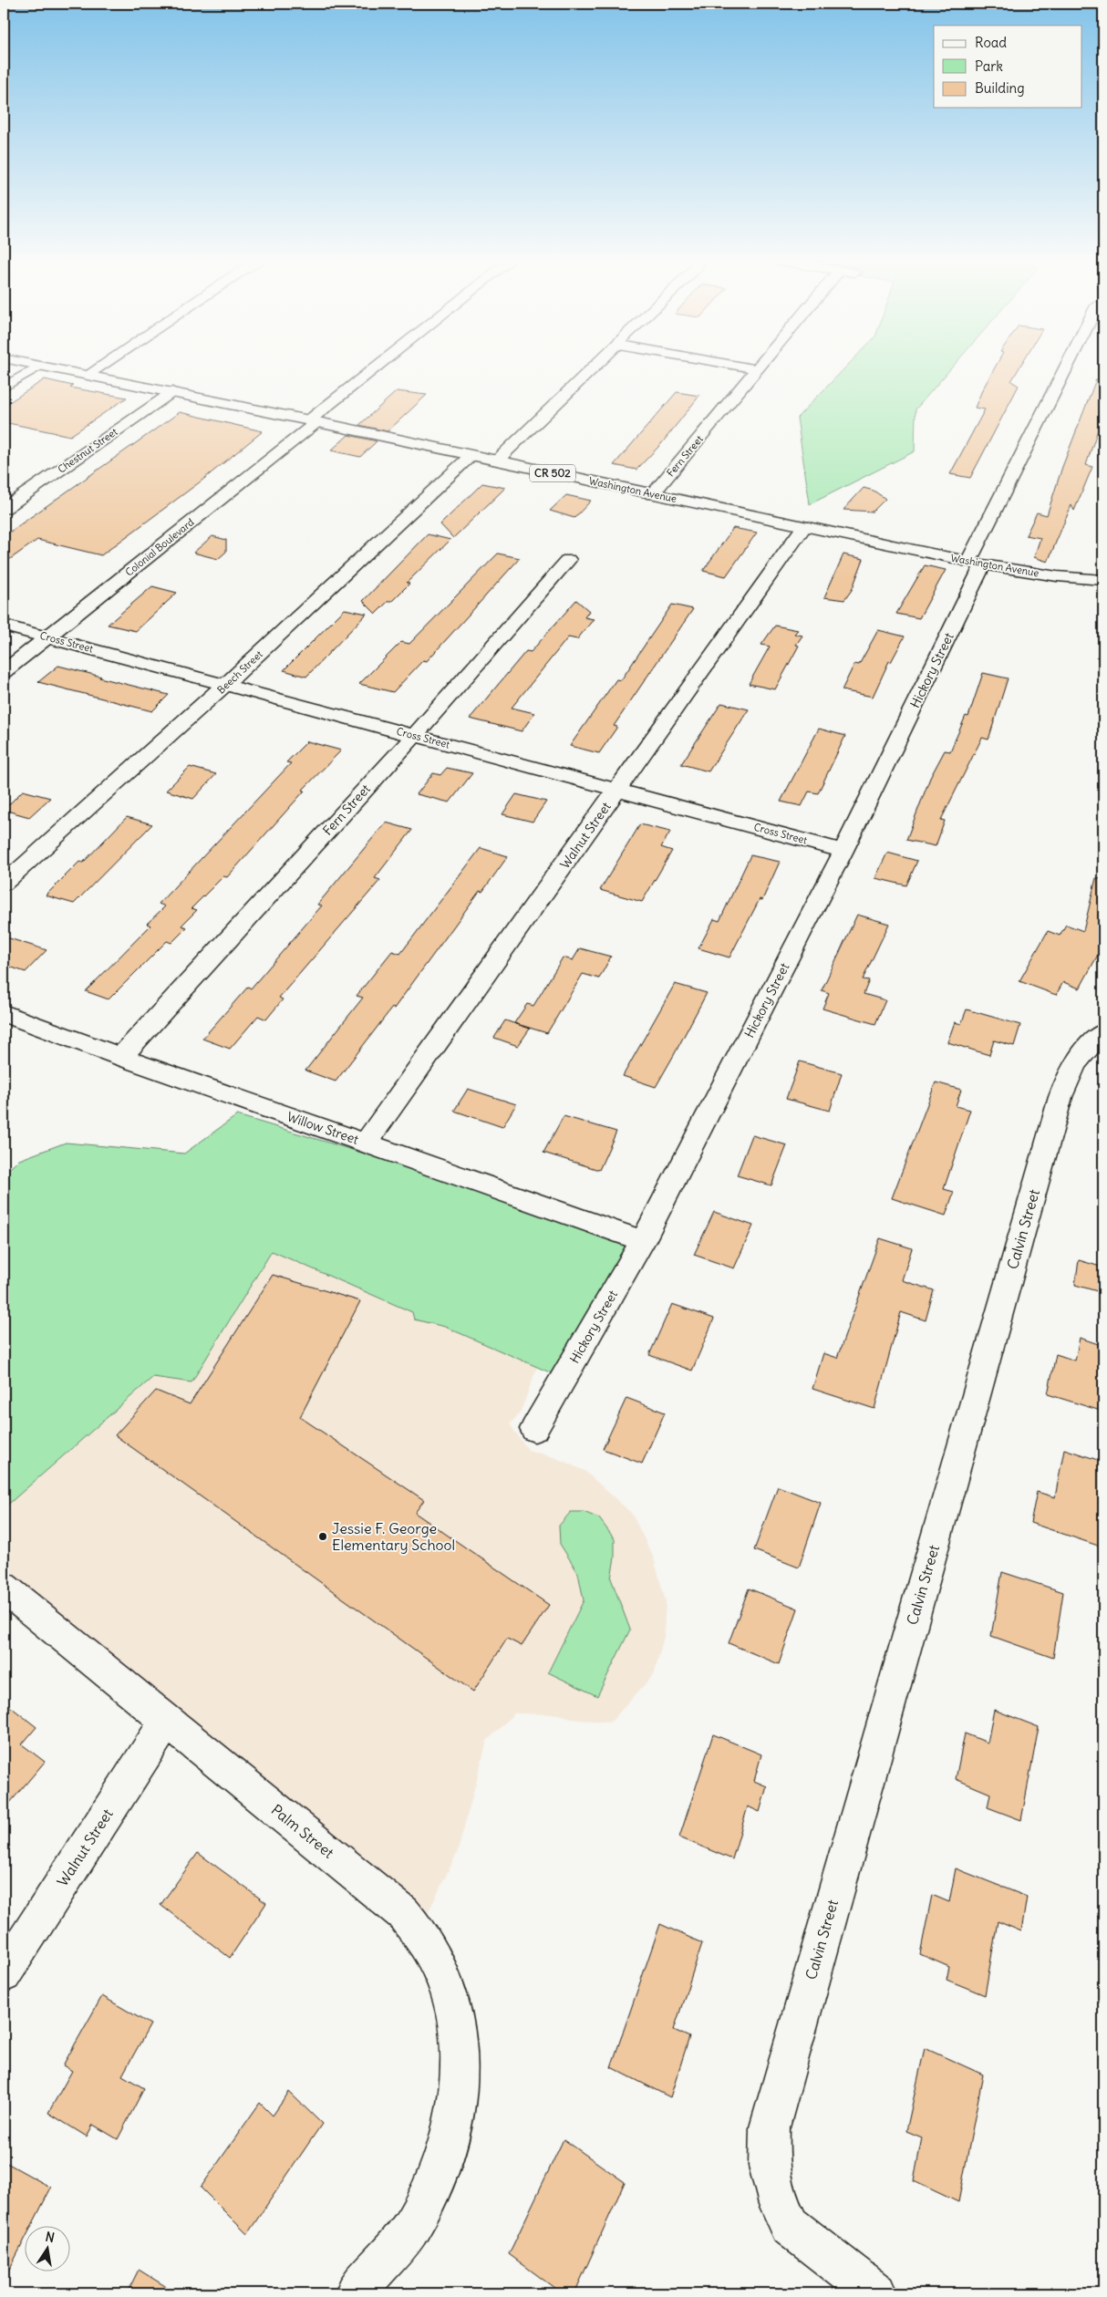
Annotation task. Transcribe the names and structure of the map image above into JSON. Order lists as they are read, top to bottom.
{
  "streets": {
    "street": [
      "Chestnut Street",
      "Fern Street",
      "CR 502",
      "Washington Avenue",
      "Colonial Boulevard",
      "Cross Street",
      "Hickory Street",
      "Beech Street",
      "Walnut Street",
      "Willow Street",
      "Calvin Street",
      "Palm Street"
    ]
  },
  "crossings": [
    ["Chestnut Street", "Washington Avenue"],
    ["Fern Street", "Washington Avenue"],
    ["Fern Street", "Cross Street"],
    ["Fern Street", "Willow Street"],
    ["Washington Avenue", "Colonial Boulevard"],
    ["Washington Avenue", "Hickory Street"],
    ["Washington Avenue", "Beech Street"],
    ["Washington Avenue", "Walnut Street"],
    ["Colonial Boulevard", "Cross Street"],
    ["Cross Street", "Hickory Street"],
    ["Cross Street", "Beech Street"],
    ["Cross Street", "Walnut Street"],
    ["Hickory Street", "Willow Street"],
    ["Walnut Street", "Willow Street"],
    ["Walnut Street", "Palm Street"]
  ],
  "places": ["Jessie F. George Elementary School"],
  "legend": ["Road", "Park", "Building"],
  "north": "top"
}
